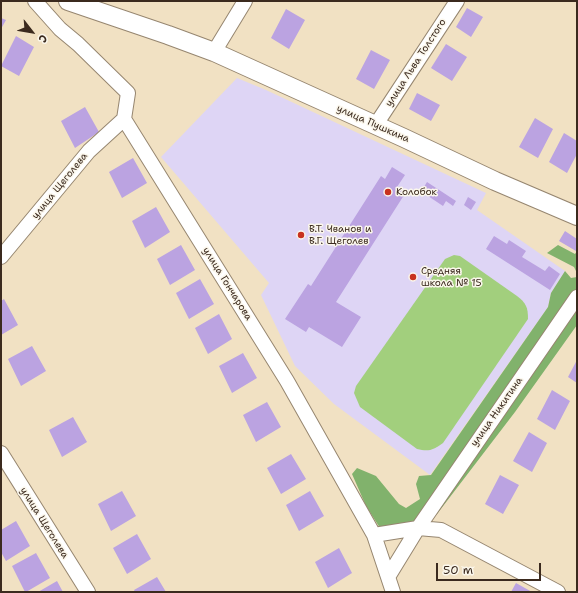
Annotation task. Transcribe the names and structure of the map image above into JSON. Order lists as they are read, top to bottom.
{
  "streets": {
    "street": [
      "улица Льва Толстого",
      "улица Пушкина",
      "улица Щеголева",
      "улица Гончарова",
      "улица Никитина"
    ]
  },
  "crossings": [
    ["улица Льва Толстого", "улица Пушкина"],
    ["улица Щеголева", "улица Гончарова"],
    ["улица Гончарова", "улица Никитина"]
  ],
  "places": ["Колобок", "В.Т. Чванов и В.Г. Щеголев", "Средняя школа № 15"],
  "scale_bar": "50 m",
  "north": "bottom right"
}
